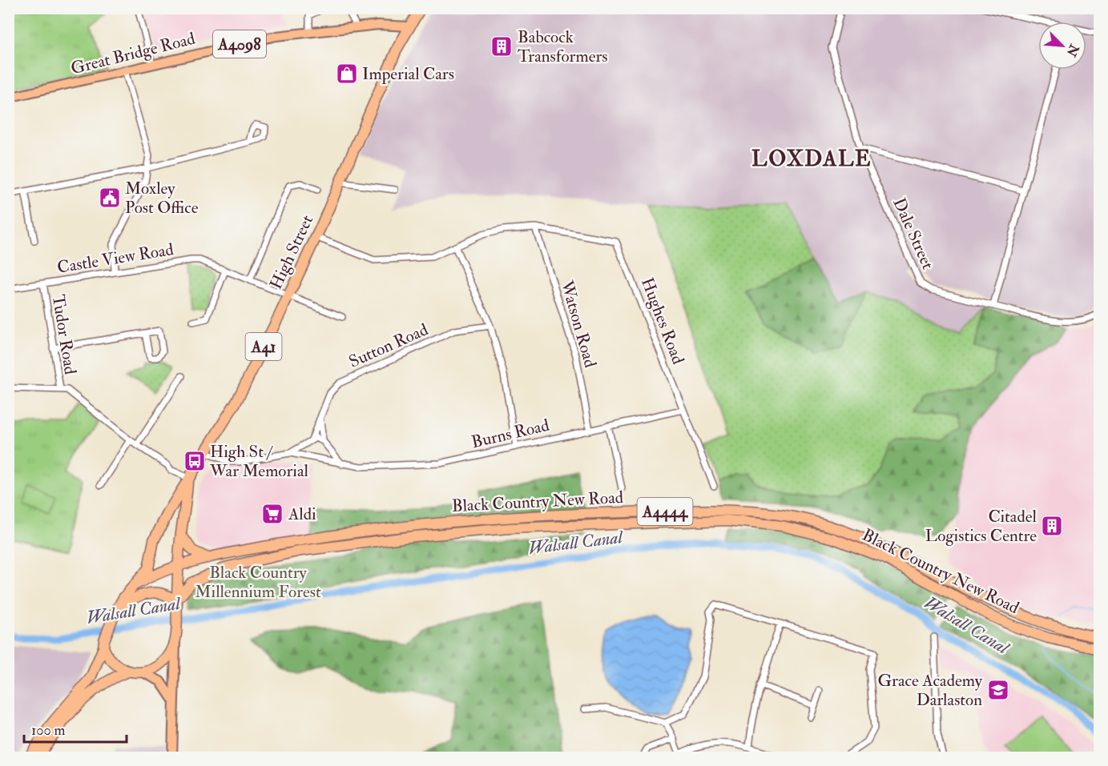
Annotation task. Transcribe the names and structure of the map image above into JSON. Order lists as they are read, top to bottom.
{
  "streets": {
    "highway": [
      "High Street",
      "A41",
      "Black Country New Road",
      "A4444"
    ],
    "main road": ["A4098", "Great Bridge Road"],
    "street": [
      "Dale Street",
      "Castle View Road",
      "Hughes Road",
      "Watson Road",
      "Tudor Road",
      "Sutton Road",
      "Burns Road"
    ]
  },
  "crossings": [
    ["Great Bridge Road", "High Street"],
    ["Great Bridge Road", "A41"],
    ["High Street", "Castle View Road"],
    ["High Street", "A41"],
    ["High Street", "Black Country New Road"],
    ["Castle View Road", "Tudor Road"],
    ["Hughes Road", "Watson Road"],
    ["Hughes Road", "Burns Road"],
    ["Watson Road", "Burns Road"],
    ["Sutton Road", "Burns Road"],
    ["A41", "Black Country New Road"]
  ],
  "districts": ["LOXDALE"],
  "water": ["Walsall Canal"],
  "parks": ["Black Country Millennium Forest"],
  "places": {
    "building": ["Babcock Transformers", "Citadel Logistics Centre"],
    "shop": ["Imperial Cars"],
    "public building": ["Moxley Post Office"],
    "bus stop": ["High St / War Memorial"],
    "supermarket": ["Aldi"],
    "school or university": ["Grace Academy Darlaston"]
  },
  "scale_bar": "100 m",
  "north": "bottom right"
}
